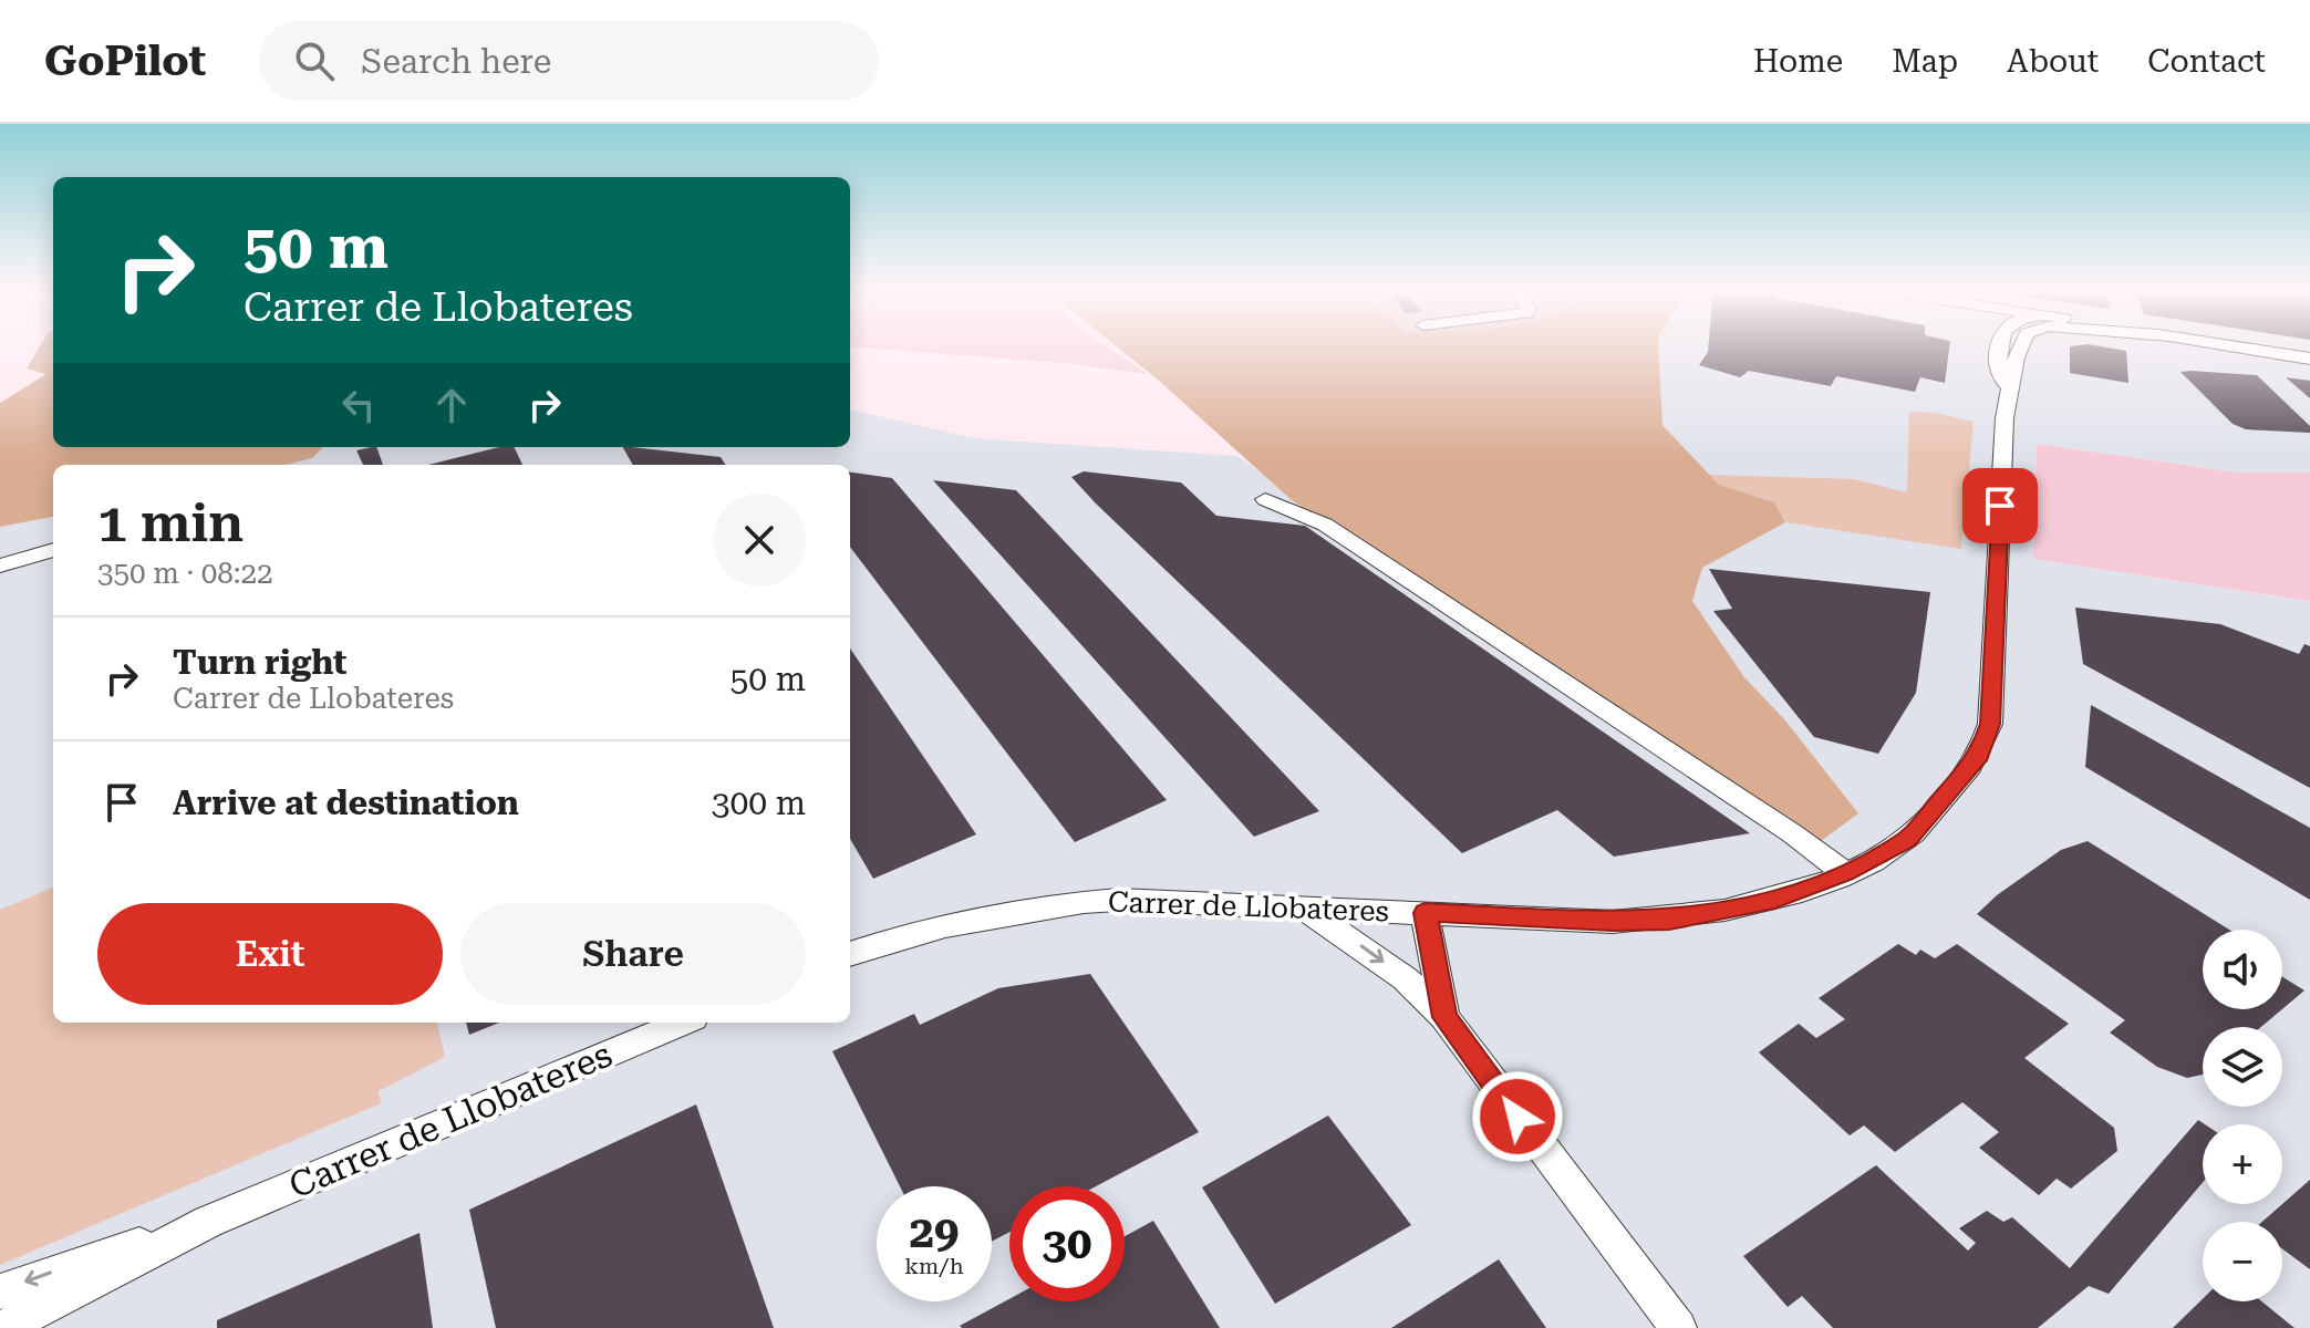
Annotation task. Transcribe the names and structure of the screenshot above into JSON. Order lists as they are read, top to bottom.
{
  "streets": {
    "street": ["Carrer de Llobateres"]
  },
  "page": {
    "header": "GoPilot",
    "search": "Search here",
    "nav": [
      "Home",
      "Map",
      "About",
      "Contact"
    ],
    "turn": ["50 m", "Carrer de Llobateres"],
    "heading": ["1 min", "350 m · 08:22"],
    "list": [
      {
        "name": "Turn right",
        "note": "Carrer de Llobateres",
        "value": "50 m"
      },
      {
        "name": "Arrive at destination",
        "value": "300 m"
      }
    ],
    "buttons": ["Exit", "Share"],
    "map_buttons": ["+", "−"],
    "speed": "29 km/h",
    "limit": "30"
  }
}
